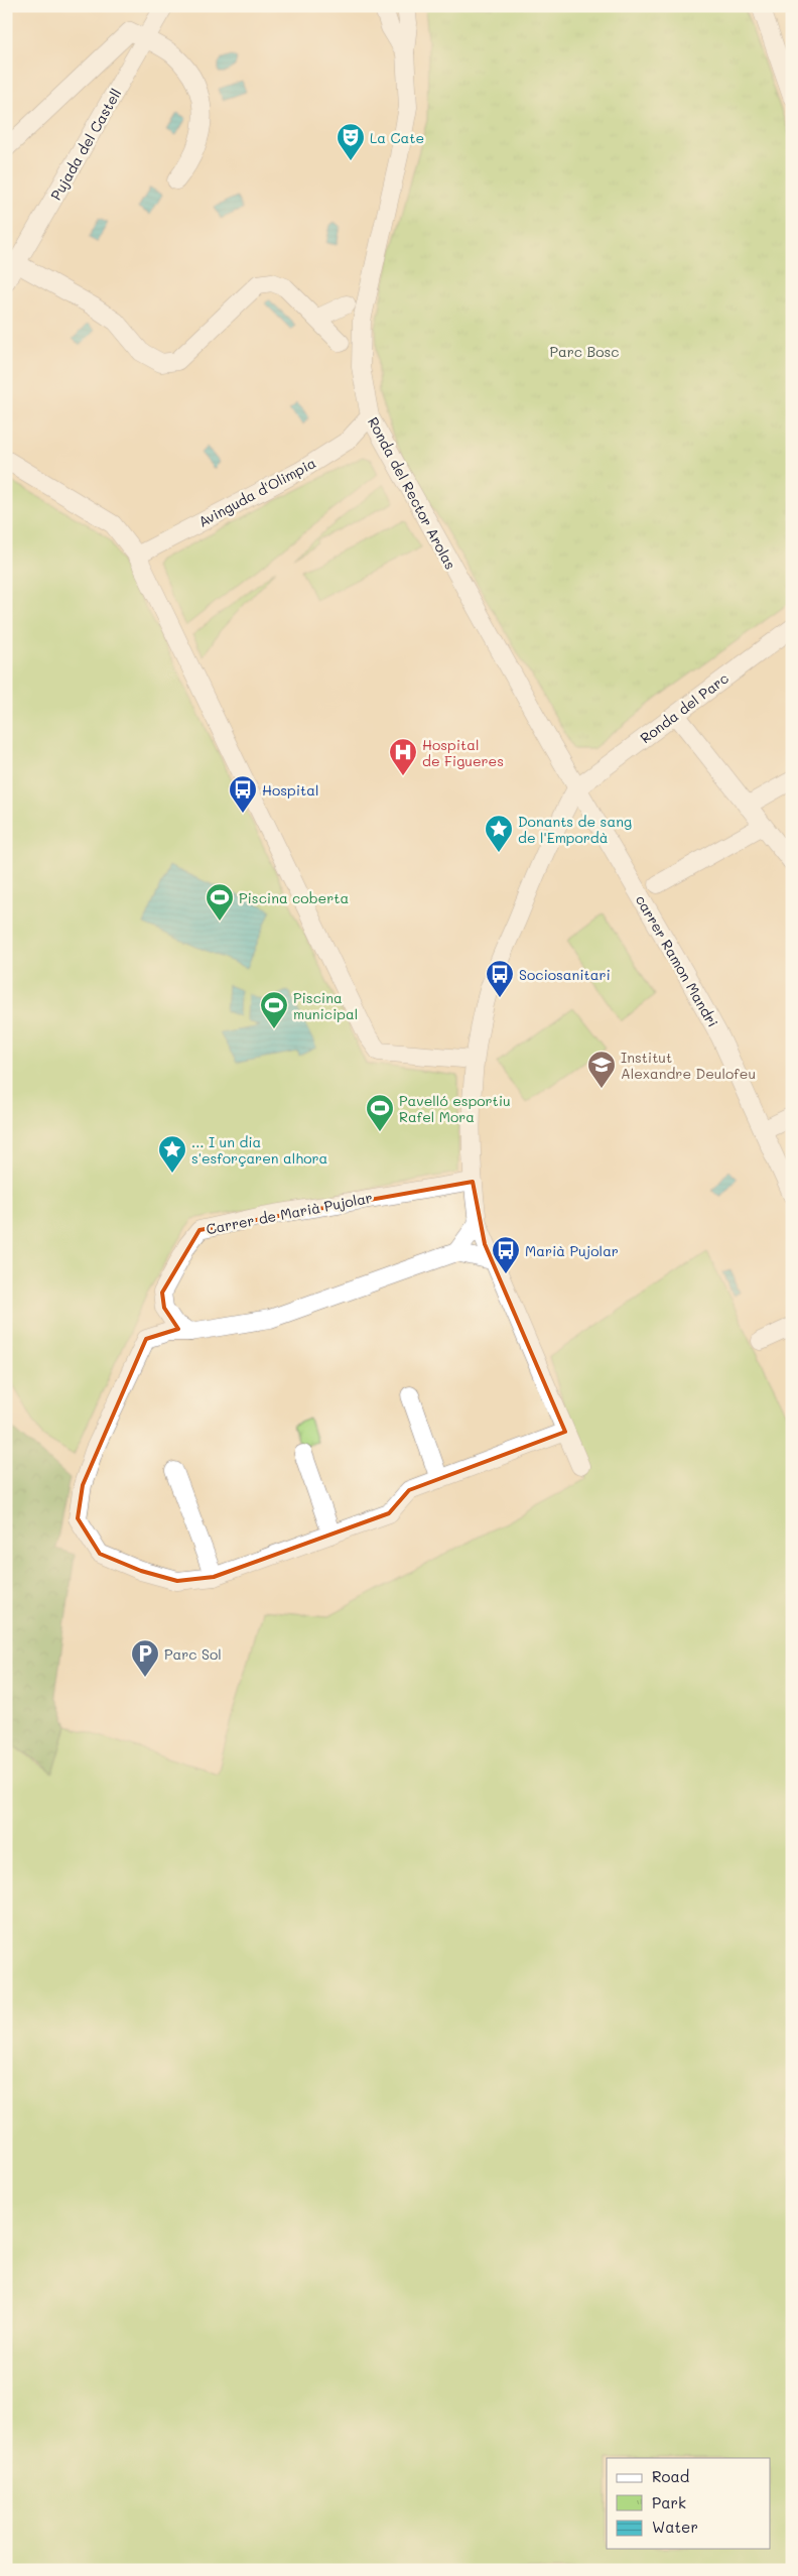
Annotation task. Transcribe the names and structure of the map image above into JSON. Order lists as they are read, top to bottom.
{
  "streets": {
    "street": [
      "Pujada del Castell",
      "Avinguda d'Olimpia",
      "Ronda del Rector Arolas",
      "Ronda del Parc",
      "carrer Ramon Mandri",
      "Carrer de Marià Pujolar"
    ]
  },
  "crossings": [
    ["Avinguda d'Olimpia", "Ronda del Rector Arolas"],
    ["Ronda del Rector Arolas", "Ronda del Parc"],
    ["Ronda del Rector Arolas", "carrer Ramon Mandri"],
    ["Ronda del Parc", "carrer Ramon Mandri"]
  ],
  "parks": ["Parc Bosc"],
  "places": {
    "theatre": ["La Cate"],
    "hospital": ["Hospital de Figueres"],
    "bus stop": ["Hospital", "Sociosanitari", "Marià Pujolar"],
    "place": ["Donants de sang de l'Empordà", "... I un dia s'esforçaren alhora"],
    "sports": ["Piscina coberta", "Piscina municipal", "Pavelló esportiu Rafel Mora"],
    "school or university": ["Institut Alexandre Deulofeu"],
    "parking": ["Parc Sol"]
  },
  "legend": ["Road", "Park", "Water"]
}
